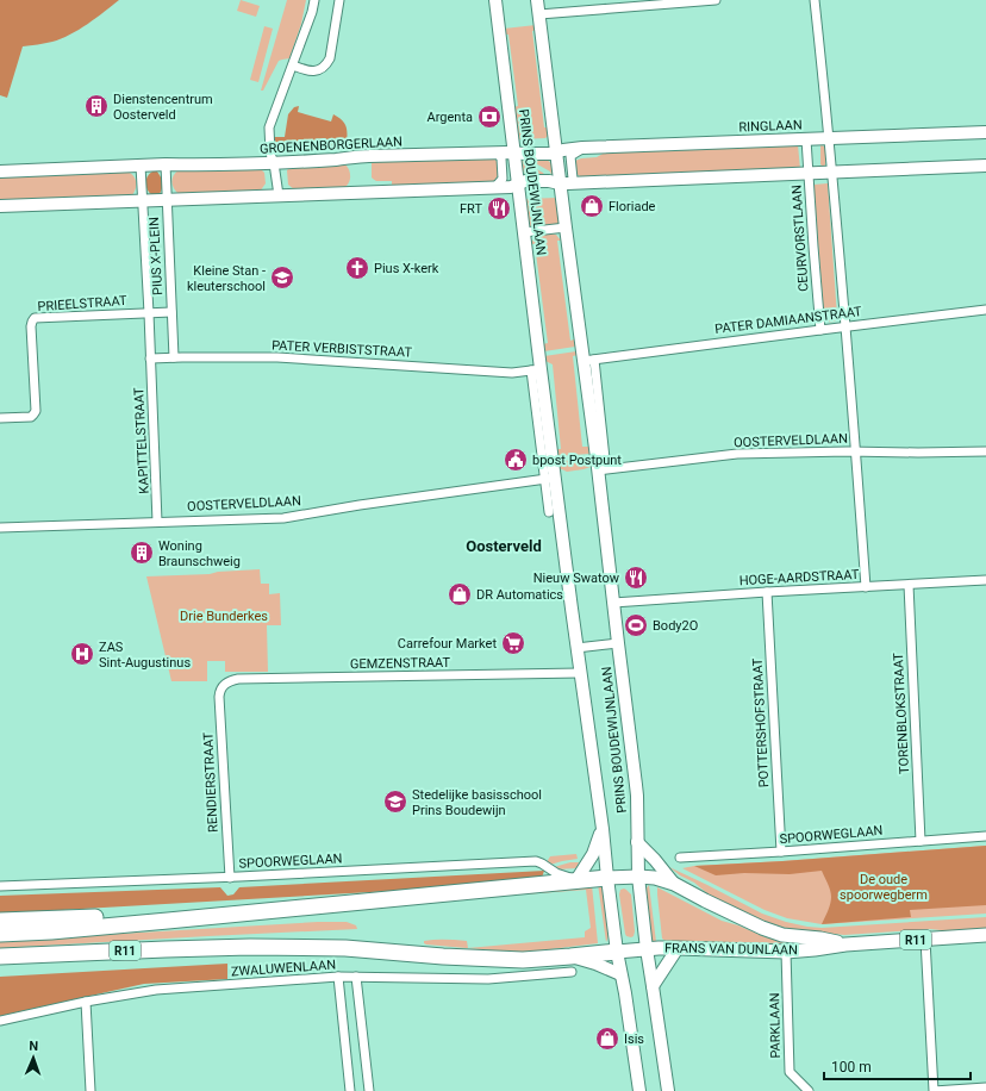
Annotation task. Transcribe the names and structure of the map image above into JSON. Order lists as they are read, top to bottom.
{
  "streets": {
    "highway": ["R11"],
    "main road": [
      "RINGLAAN",
      "GROENENBORGERLAAN",
      "PRINS BOUDEWIJNLAAN",
      "FRANS VAN DUNLAAN"
    ],
    "street": [
      "CEURVORSTLAAN",
      "PIUS X-PLEIN",
      "PRIEELSTRAAT",
      "PATER DAMIAANSTRAAT",
      "PATER VERBISTSTRAAT",
      "KAPITTELSTRAAT",
      "OOSTERVELDLAAN",
      "HOGE-AARDSTRAAT",
      "GEMZENSTRAAT",
      "TORENBLOKSTRAAT",
      "POTTERSHOFSTRAAT",
      "RENDIERSTRAAT",
      "SPOORWEGLAAN",
      "ZWALUWENLAAN",
      "PARKLAAN"
    ]
  },
  "crossings": [
    ["RINGLAAN", "GROENENBORGERLAAN"],
    ["RINGLAAN", "PRINS BOUDEWIJNLAAN"],
    ["RINGLAAN", "CEURVORSTLAAN"],
    ["GROENENBORGERLAAN", "PRINS BOUDEWIJNLAAN"],
    ["PRINS BOUDEWIJNLAAN", "PATER DAMIAANSTRAAT"],
    ["PRINS BOUDEWIJNLAAN", "PATER VERBISTSTRAAT"],
    ["PRINS BOUDEWIJNLAAN", "OOSTERVELDLAAN"],
    ["PRINS BOUDEWIJNLAAN", "HOGE-AARDSTRAAT"],
    ["PRINS BOUDEWIJNLAAN", "GEMZENSTRAAT"],
    ["PRINS BOUDEWIJNLAAN", "R11"],
    ["PRINS BOUDEWIJNLAAN", "FRANS VAN DUNLAAN"],
    ["CEURVORSTLAAN", "PATER DAMIAANSTRAAT"],
    ["PIUS X-PLEIN", "PRIEELSTRAAT"],
    ["PIUS X-PLEIN", "PATER VERBISTSTRAAT"],
    ["PIUS X-PLEIN", "KAPITTELSTRAAT"],
    ["PATER VERBISTSTRAAT", "KAPITTELSTRAAT"],
    ["KAPITTELSTRAAT", "OOSTERVELDLAAN"],
    ["HOGE-AARDSTRAAT", "TORENBLOKSTRAAT"],
    ["HOGE-AARDSTRAAT", "POTTERSHOFSTRAAT"],
    ["GEMZENSTRAAT", "RENDIERSTRAAT"],
    ["TORENBLOKSTRAAT", "SPOORWEGLAAN"],
    ["POTTERSHOFSTRAAT", "SPOORWEGLAAN"],
    ["RENDIERSTRAAT", "SPOORWEGLAAN"],
    ["SPOORWEGLAAN", "R11"],
    ["R11", "FRANS VAN DUNLAAN"],
    ["FRANS VAN DUNLAAN", "PARKLAAN"]
  ],
  "districts": ["Oosterveld"],
  "parks": ["Drie Bunderkes", "De oude spoorwegberm"],
  "places": {
    "building": ["Dienstencentrum Oosterveld", "Woning Braunschweig"],
    "bank": ["Argenta"],
    "shop": ["Floriade", "DR Automatics", "Isis"],
    "restaurant": ["FRT", "Nieuw Swatow"],
    "church": ["Pius X-kerk"],
    "school or university": ["Kleine Stan - kleuterschool", "Stedelijke basisschool Prins Boudewijn"],
    "public building": ["bpost Postpunt"],
    "sports": ["Body2O"],
    "supermarket": ["Carrefour Market"],
    "hospital": ["ZAS Sint-Augustinus"]
  },
  "scale_bar": "100 m",
  "north": "top"
}
